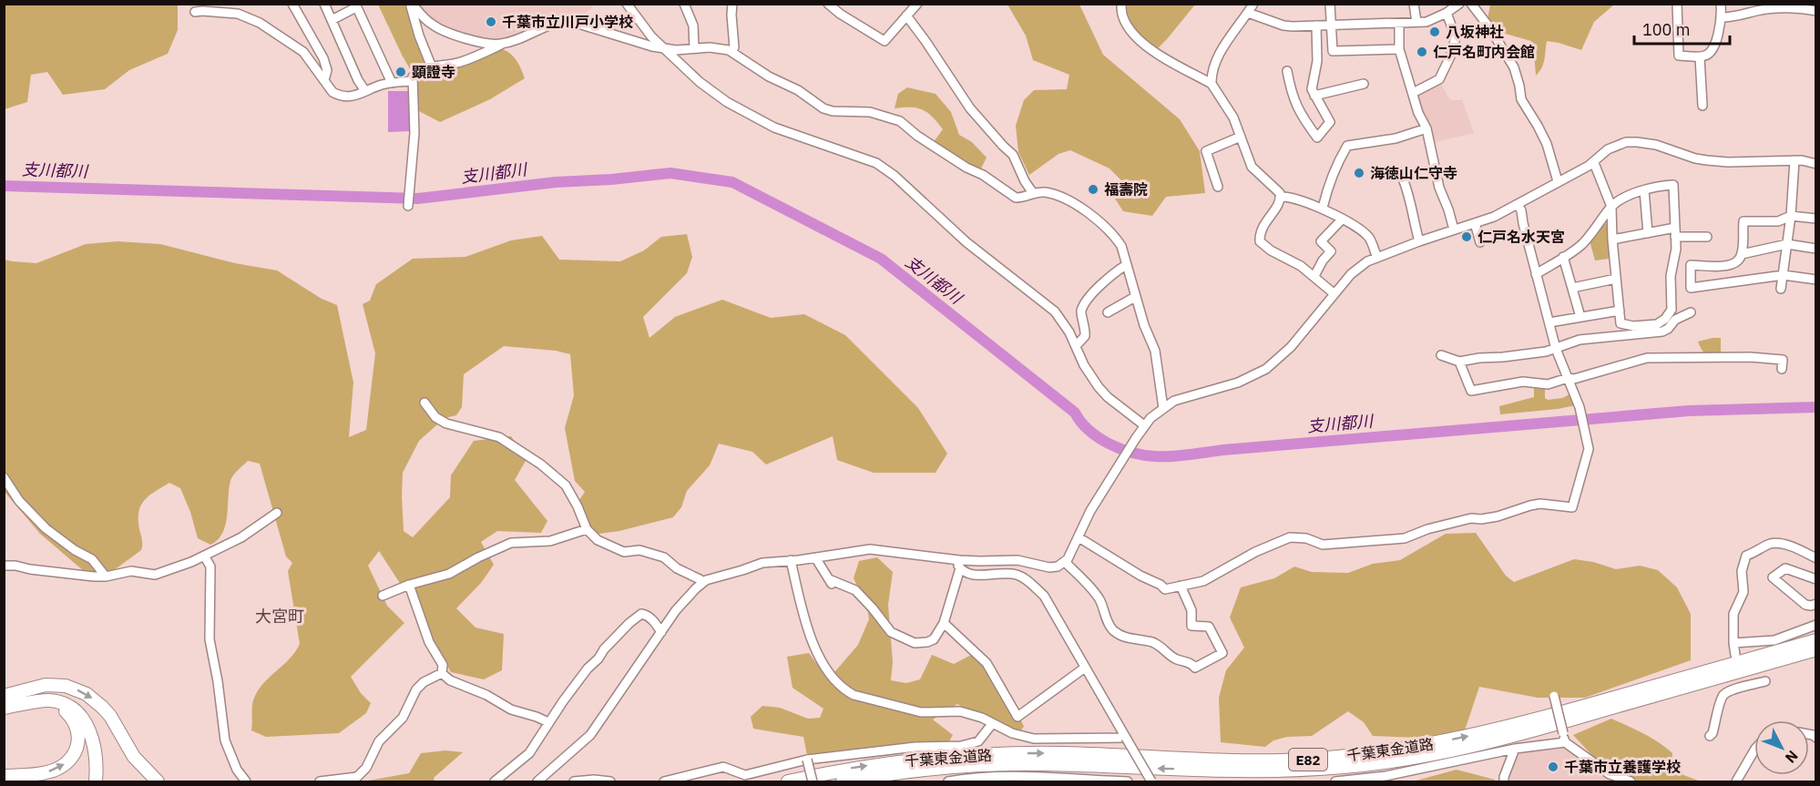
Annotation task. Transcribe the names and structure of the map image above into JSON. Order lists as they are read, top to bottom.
{
  "streets": {
    "highway": ["千葉東金道路", "E82"]
  },
  "districts": ["大宮町"],
  "water": ["支川都川"],
  "places": [
    "千葉市立川戸小学校",
    "八坂神社",
    "仁戸名町内会館",
    "顕證寺",
    "海徳山仁守寺",
    "福壽院",
    "仁戸名水天宮",
    "千葉市立養護学校"
  ],
  "scale_bar": "100 m",
  "north": "bottom right"
}
